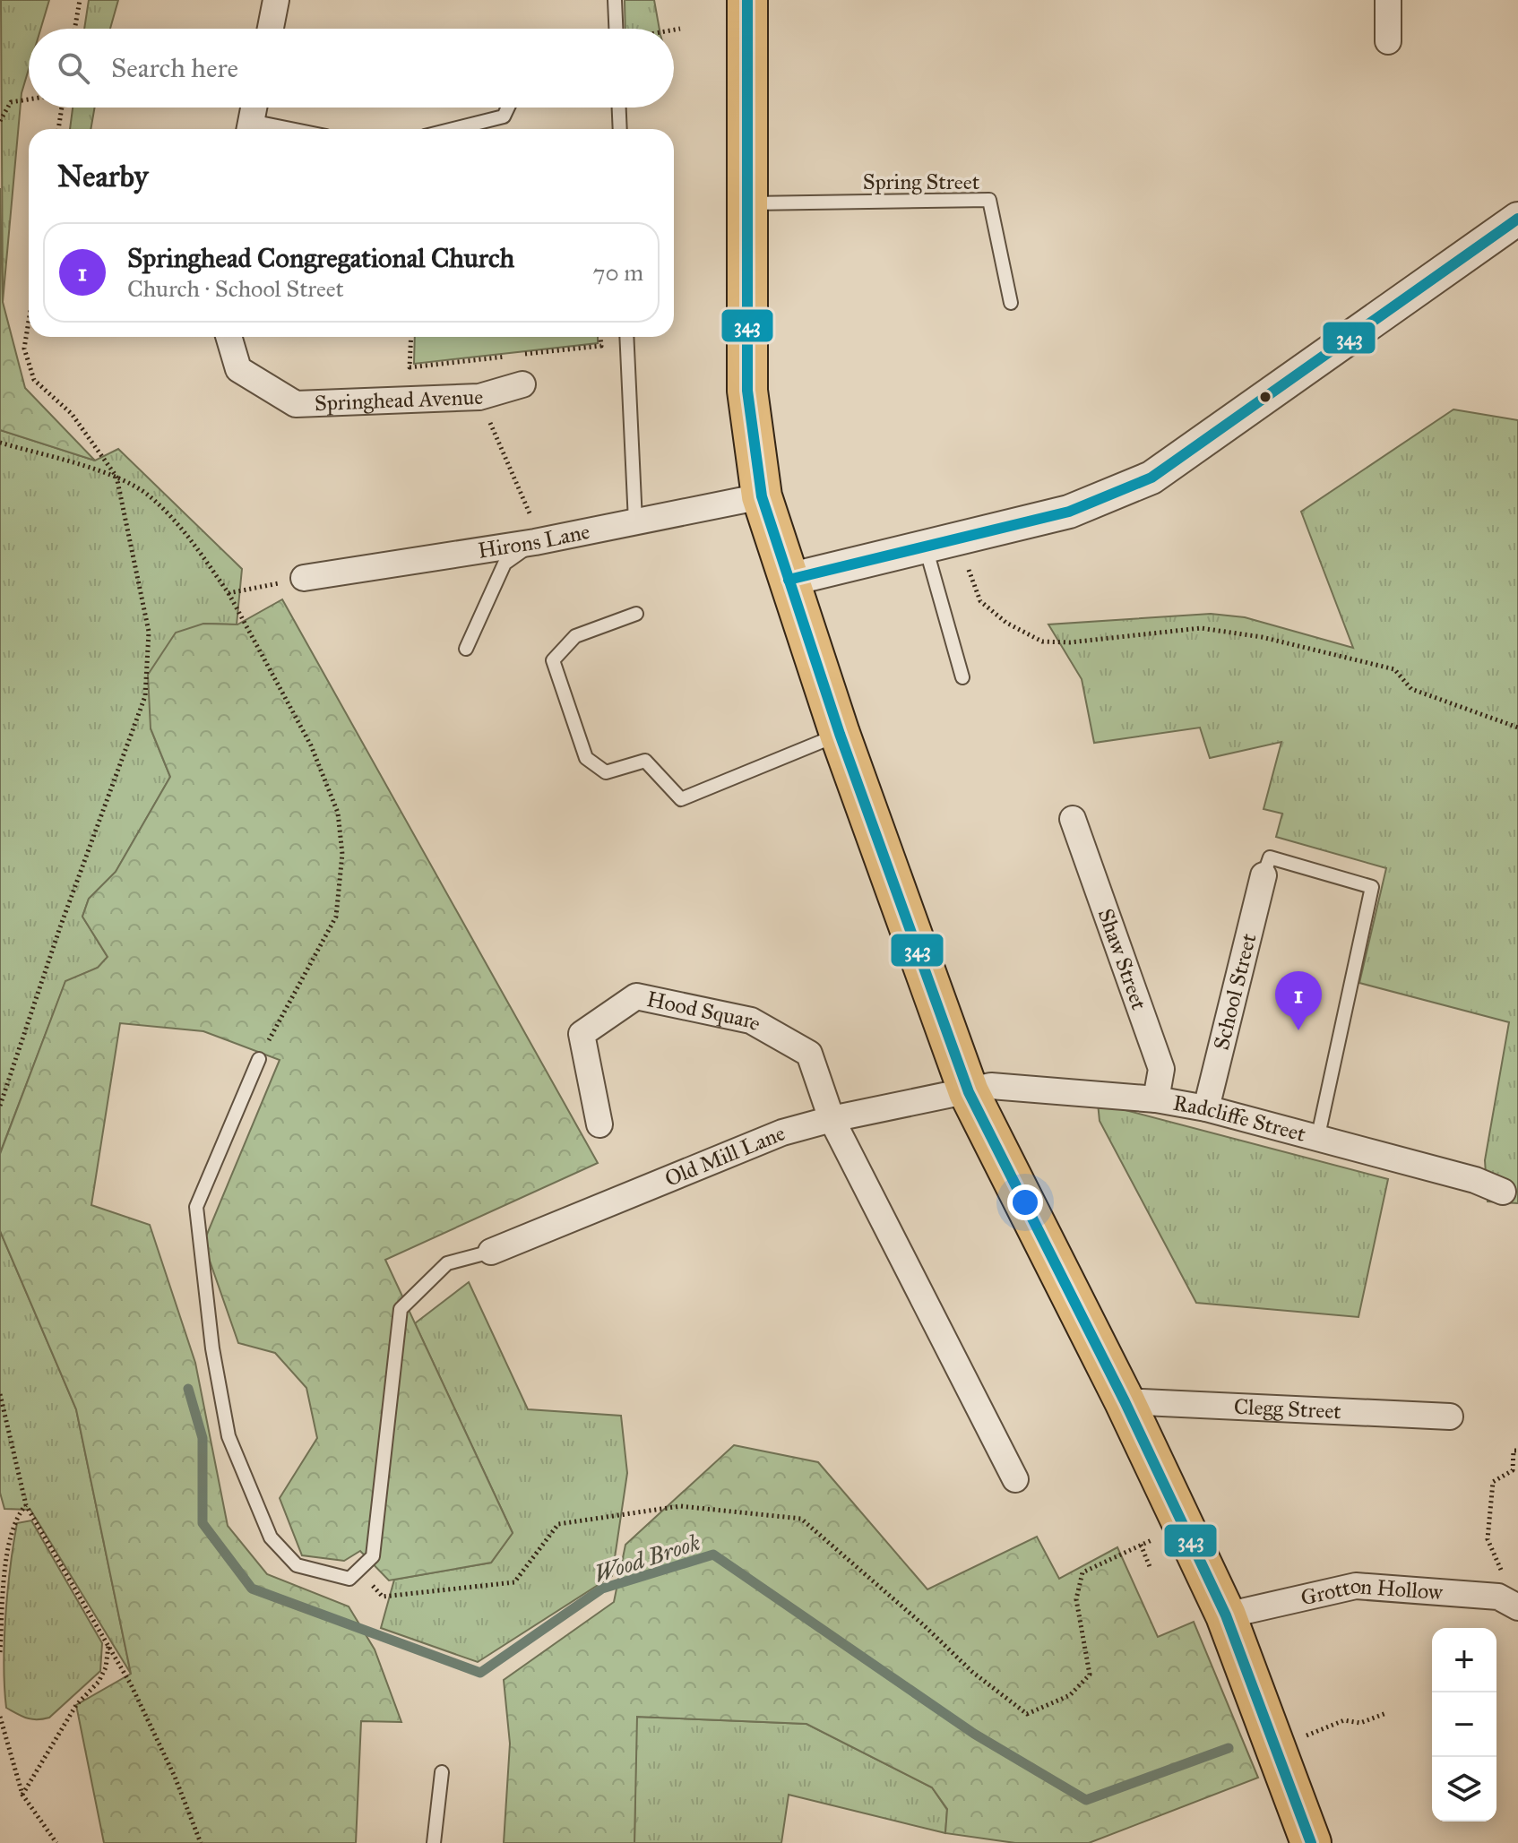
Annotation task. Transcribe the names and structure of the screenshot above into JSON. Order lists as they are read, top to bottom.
{
  "streets": {
    "street": [
      "Springhead Avenue",
      "Hirons Lane",
      "Shaw Street",
      "School Street",
      "Hood Square",
      "Radcliffe Street",
      "Old Mill Lane",
      "Clegg Street",
      "Grotton Hollow"
    ],
    "lane": ["Spring Street"]
  },
  "crossings": [
    ["Shaw Street", "Radcliffe Street"],
    ["School Street", "Radcliffe Street"],
    ["Hood Square", "Old Mill Lane"],
    ["Radcliffe Street", "Old Mill Lane"]
  ],
  "water": ["Wood Brook"],
  "lines": ["transit line 343"],
  "page": {
    "search": "Search here",
    "heading": "Nearby",
    "list": [
      {
        "mark": "1",
        "name": "Springhead Congregational Church",
        "note": "Church · School Street",
        "value": "70 m"
      }
    ],
    "pins": "1",
    "map_buttons": ["+", "−"]
  }
}
